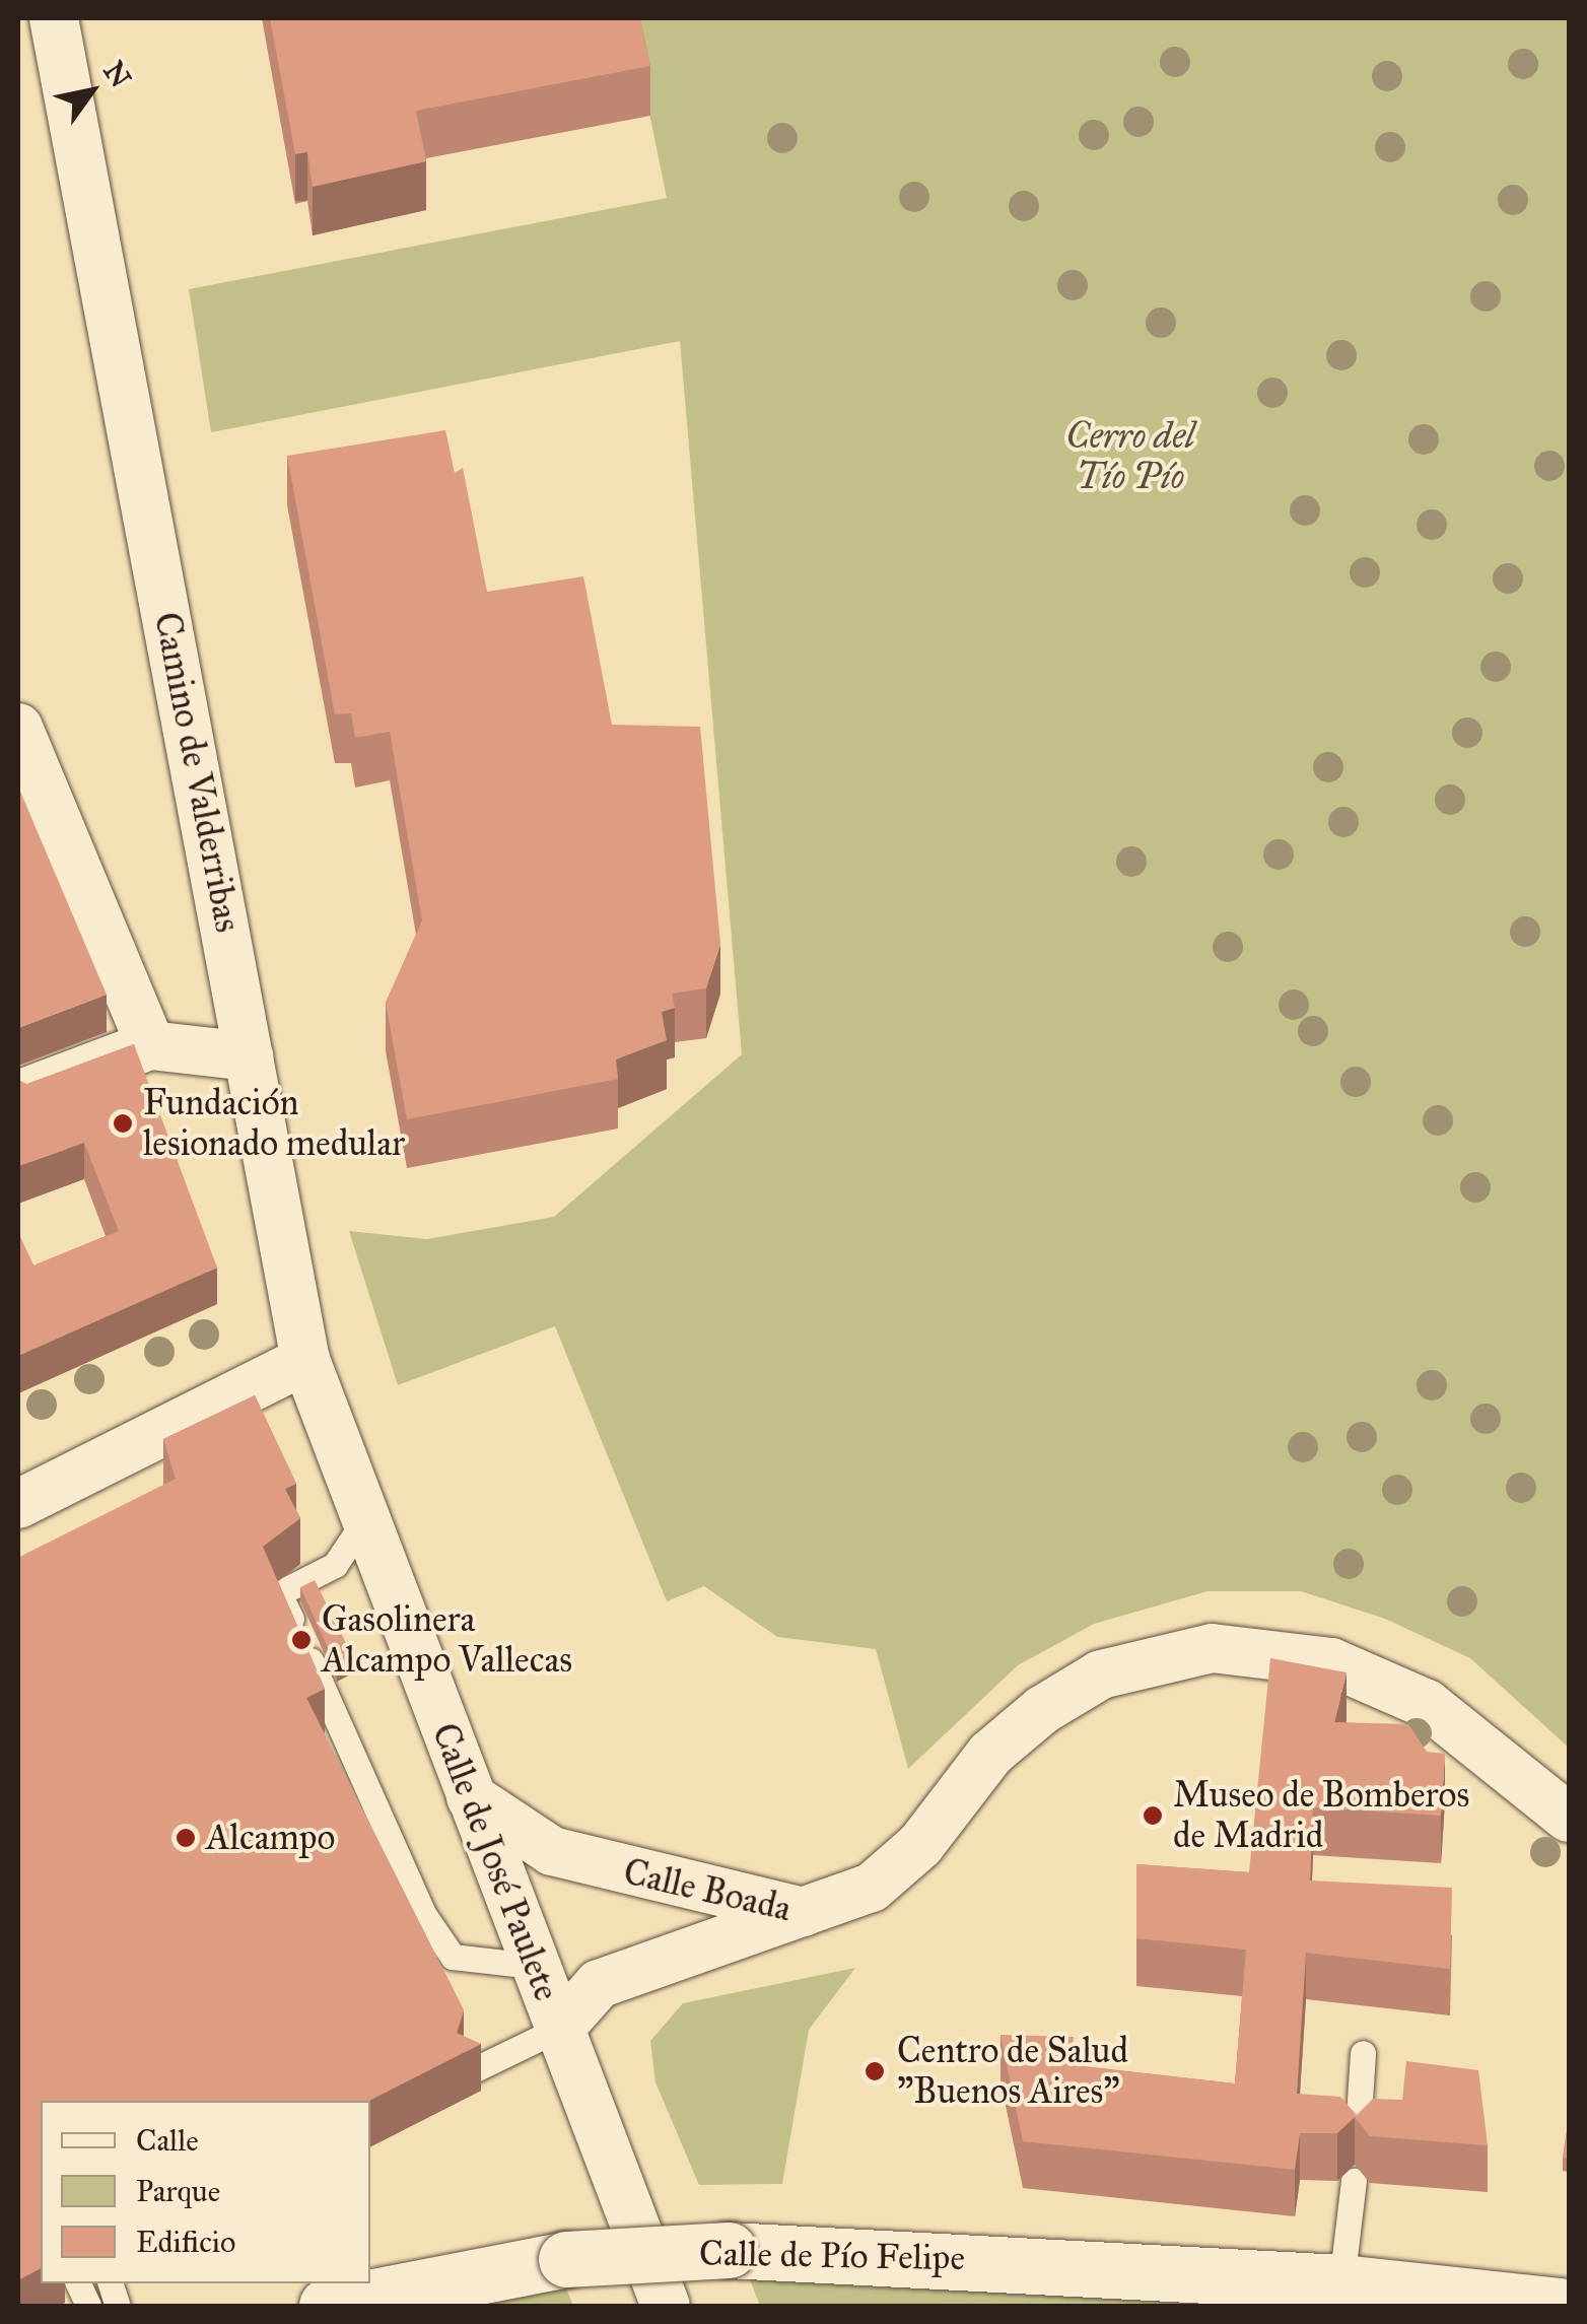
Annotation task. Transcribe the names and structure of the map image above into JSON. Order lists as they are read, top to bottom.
{
  "streets": {
    "street": [
      "Camino de Valderribas",
      "Calle de José Paulete",
      "Calle Boada",
      "Calle de Pío Felipe"
    ]
  },
  "crossings": [
    ["Camino de Valderribas", "Calle de José Paulete"],
    ["Calle de José Paulete", "Calle Boada"]
  ],
  "parks": ["Cerro del Tío Pío"],
  "places": [
    "Fundación lesionado medular",
    "Gasolinera Alcampo Vallecas",
    "Museo de Bomberos de Madrid",
    "Alcampo",
    "Centro de Salud \"Buenos Aires\""
  ],
  "legend": ["Calle", "Parque", "Edificio"],
  "north": "top right"
}
